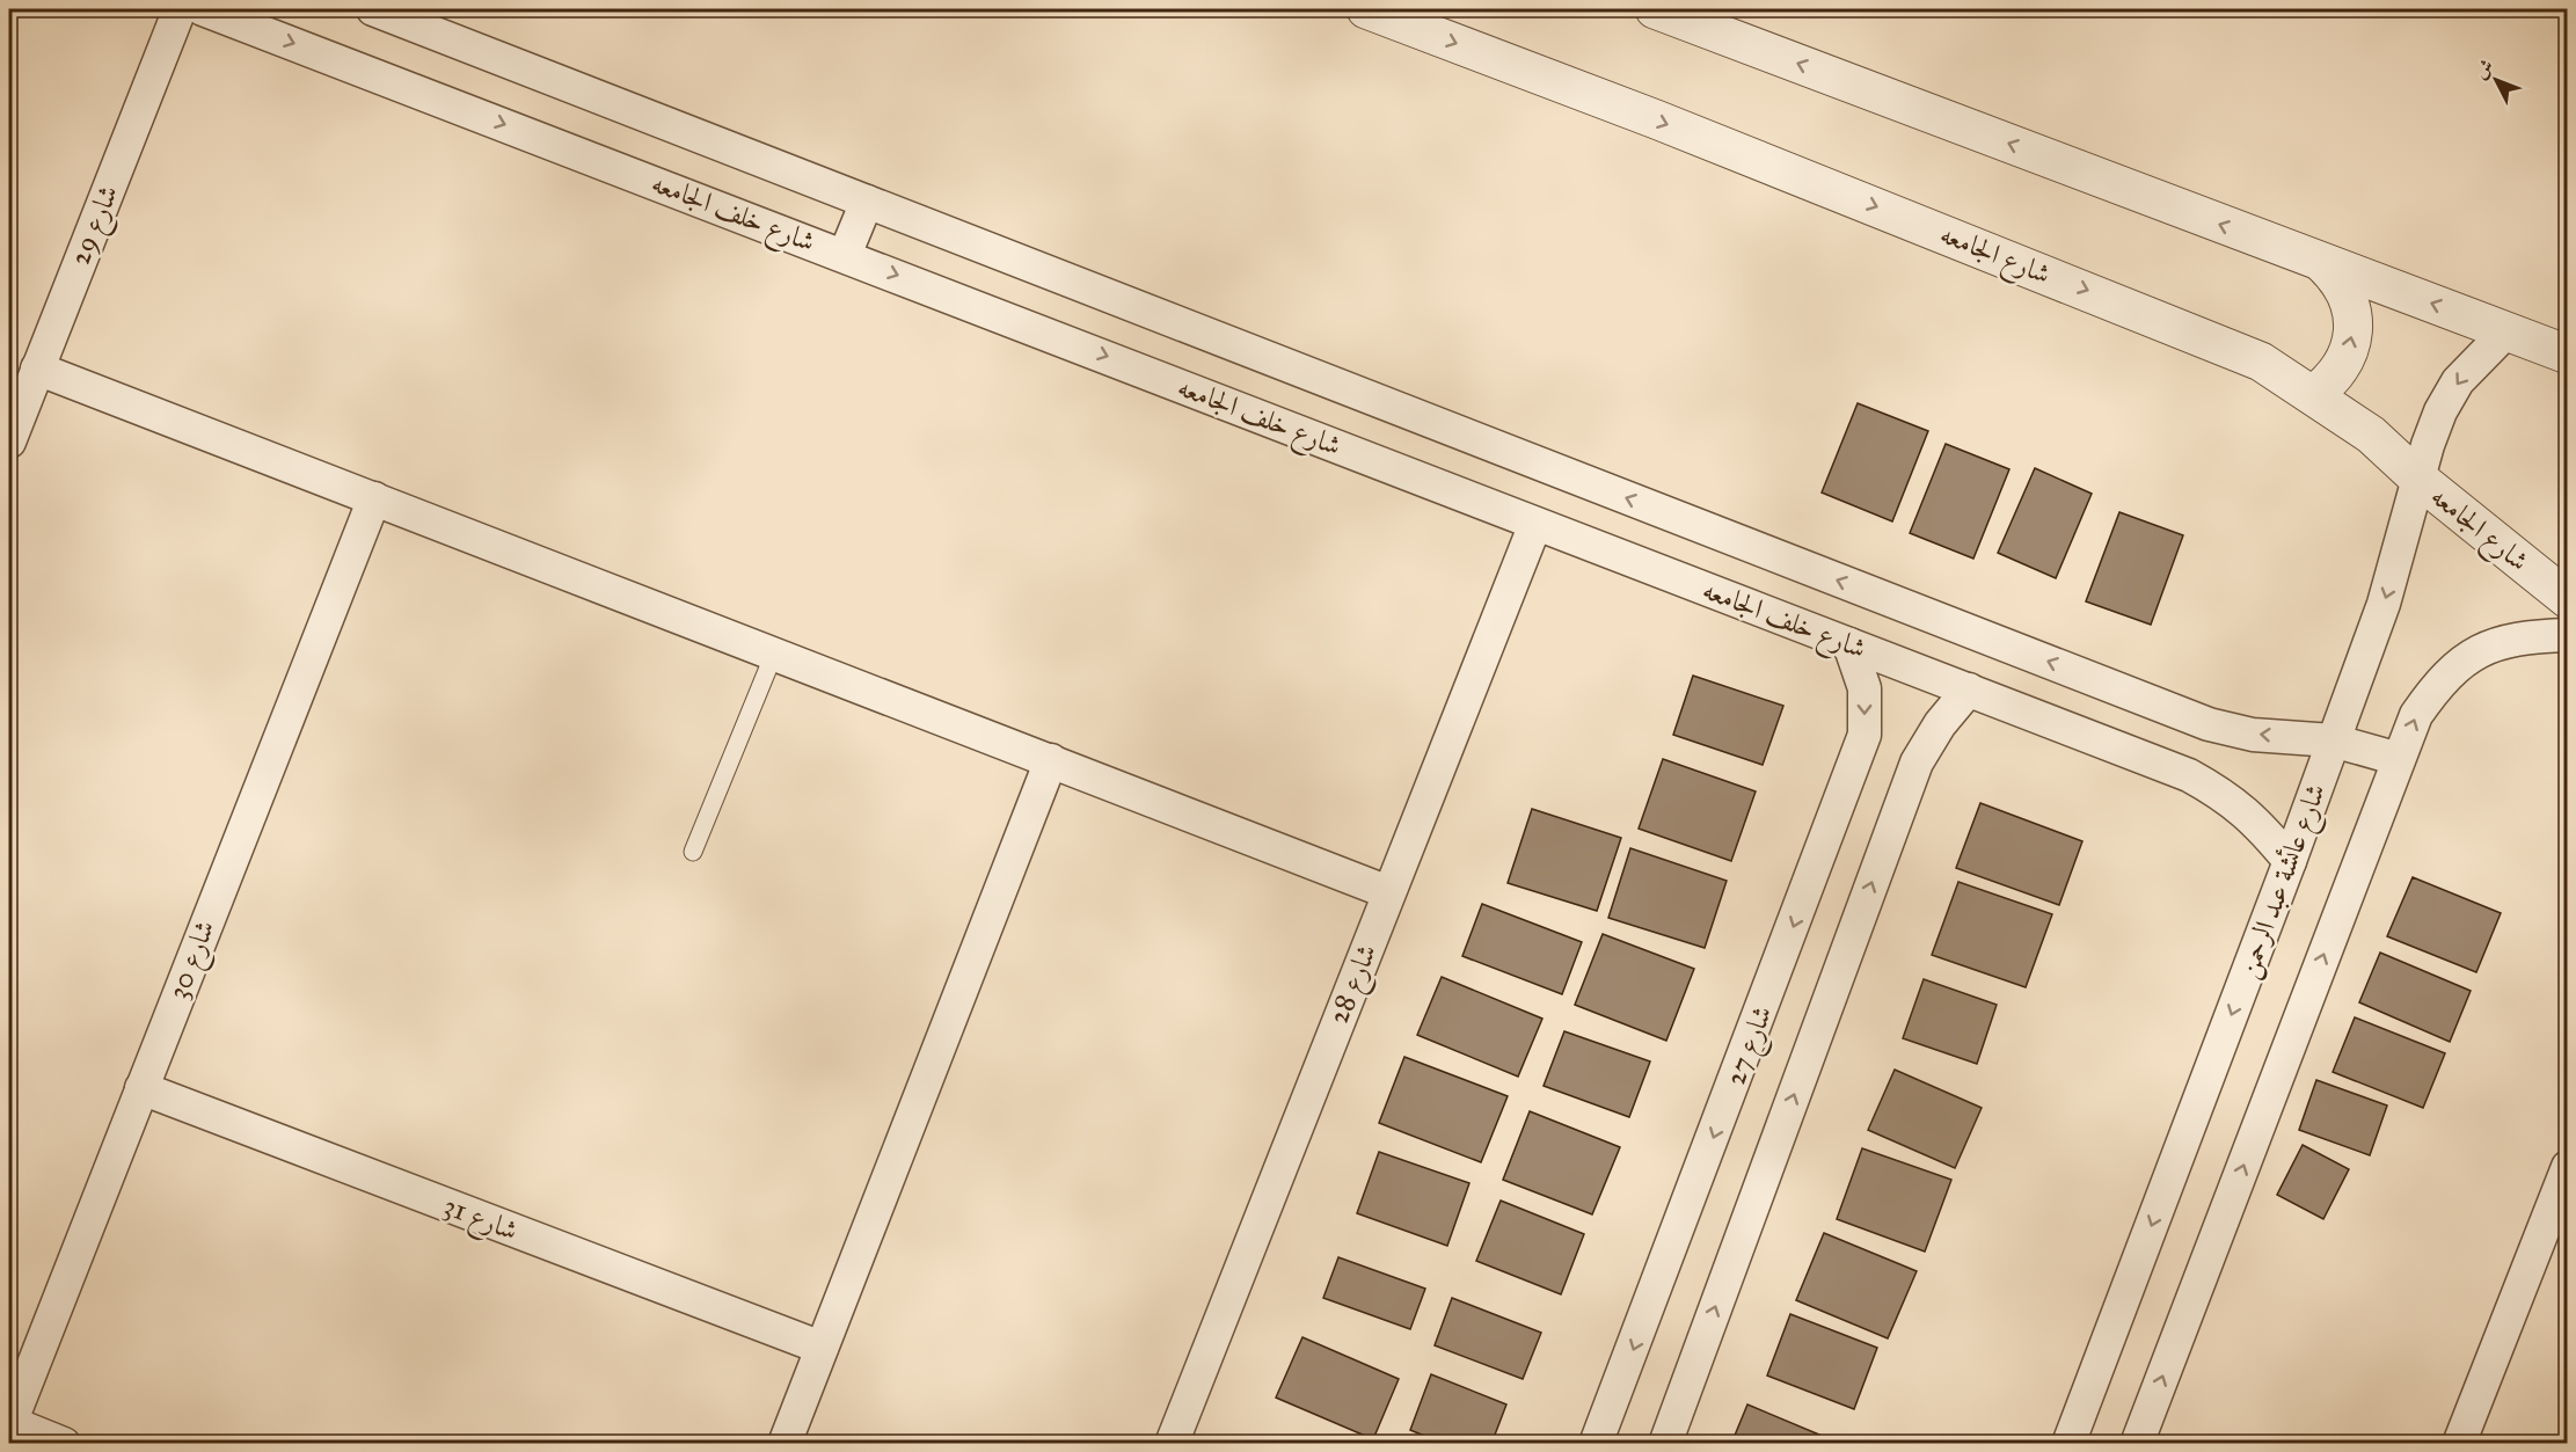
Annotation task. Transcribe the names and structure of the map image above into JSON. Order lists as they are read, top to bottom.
{
  "streets": {
    "street": [
      "شارع خلف الجامعه",
      "شارع 29",
      "شارع الجامعه",
      "شارع عائشة عبد الرحمن",
      "شارع 30",
      "شارع 28",
      "شارع 27",
      "شارع 31"
    ]
  },
  "crossings": [
    ["شارع خلف الجامعه", "شارع عائشة عبد الرحمن"],
    ["شارع خلف الجامعه", "شارع 28"],
    ["شارع خلف الجامعه", "شارع 27"],
    ["شارع الجامعه", "شارع عائشة عبد الرحمن"],
    ["شارع 30", "شارع 31"]
  ],
  "north": "top left"
}
